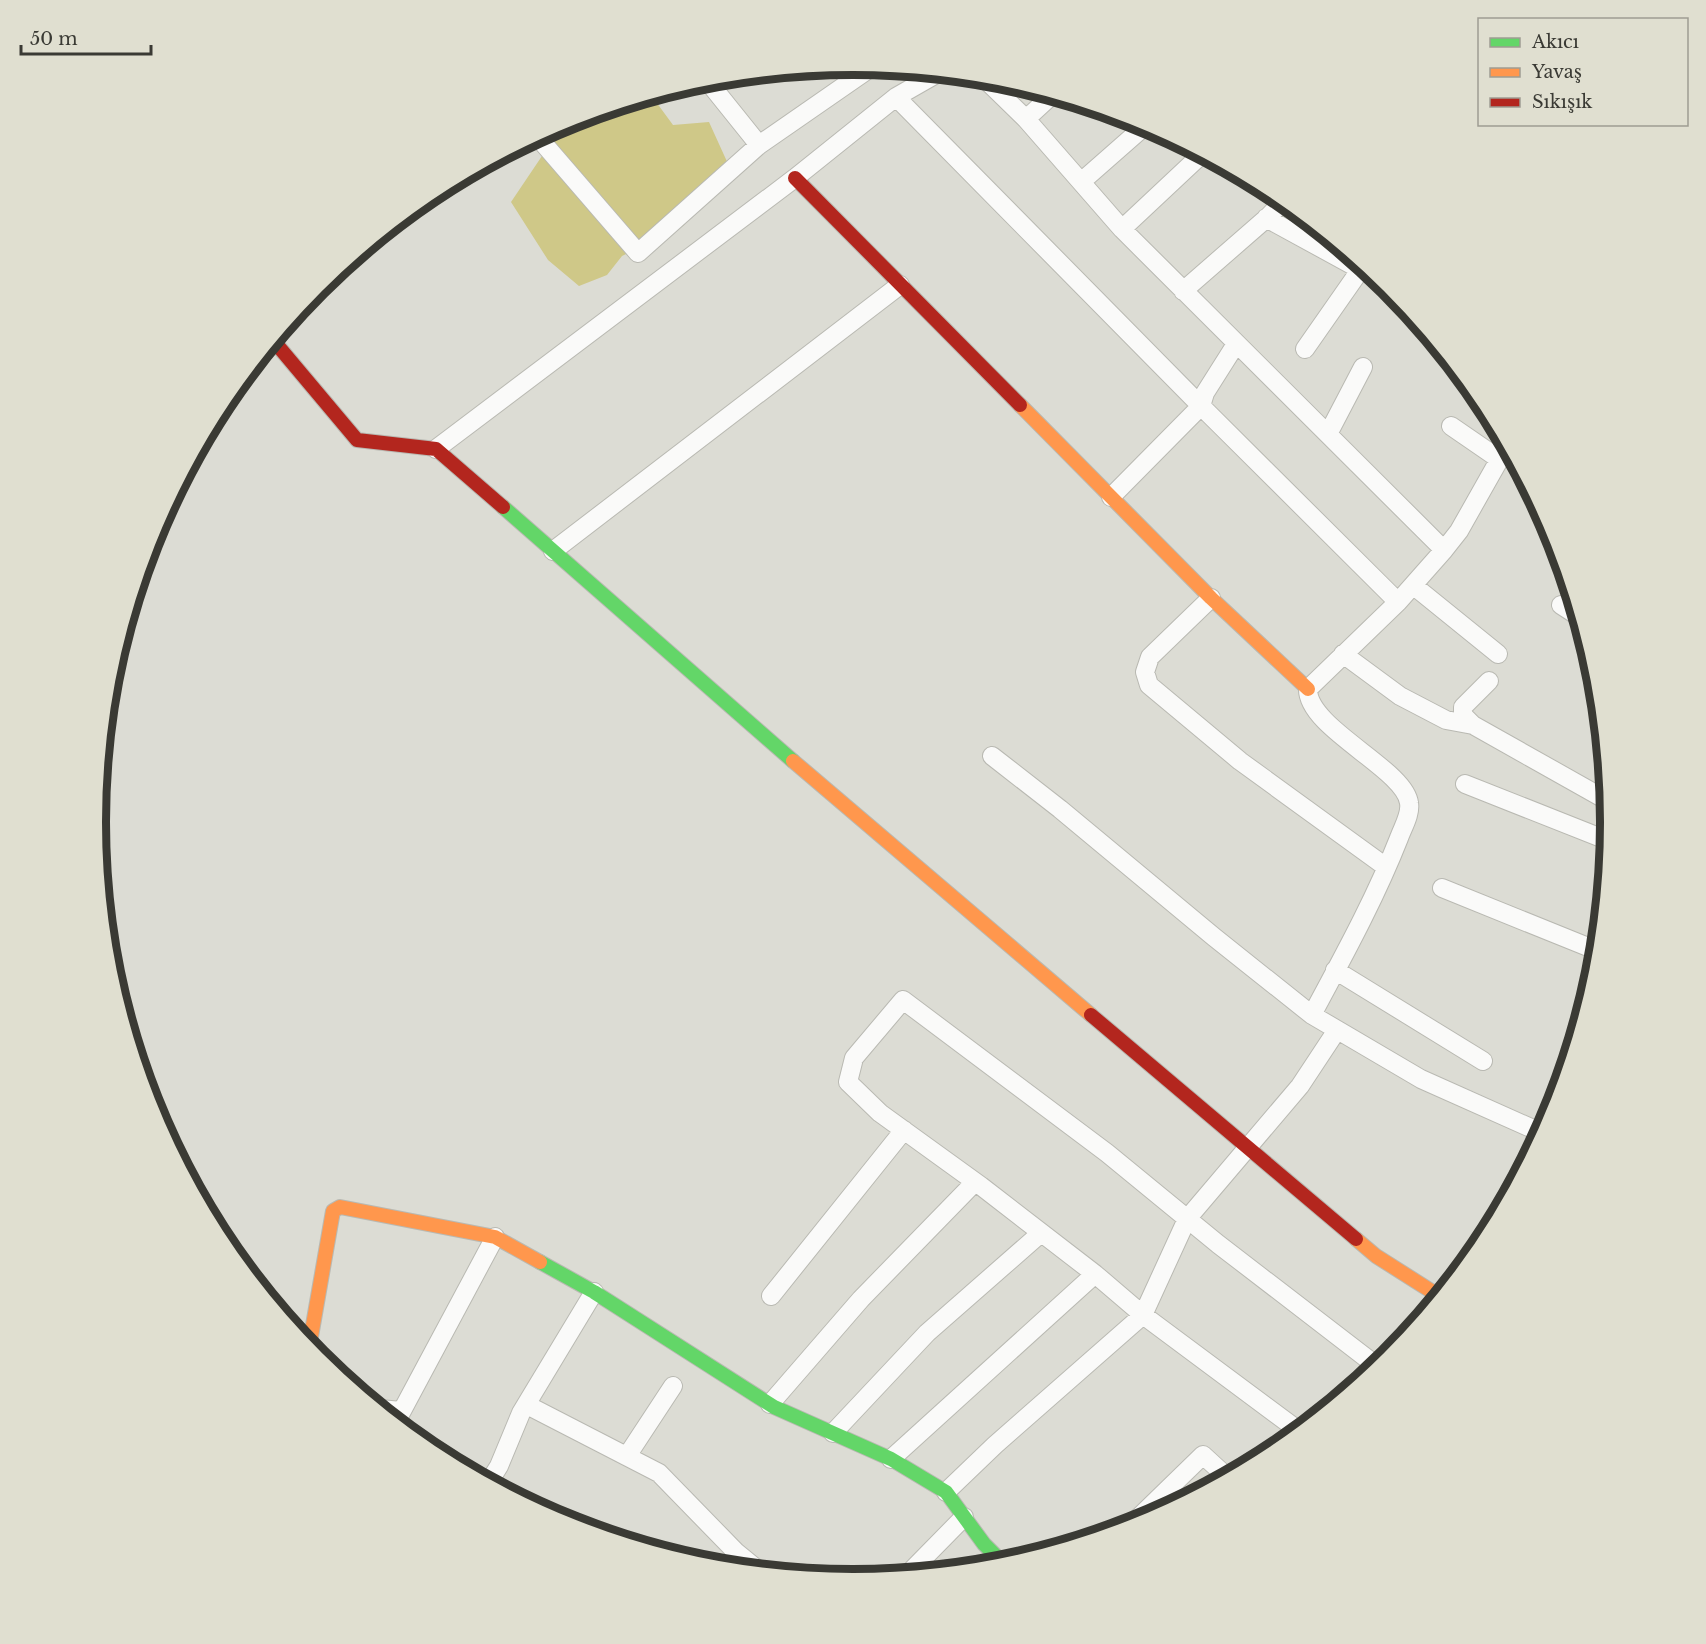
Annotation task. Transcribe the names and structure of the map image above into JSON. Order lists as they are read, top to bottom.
{
  "legend": ["Akıcı", "Yavaş", "Sıkışık"],
  "scale_bar": "50 m"
}
